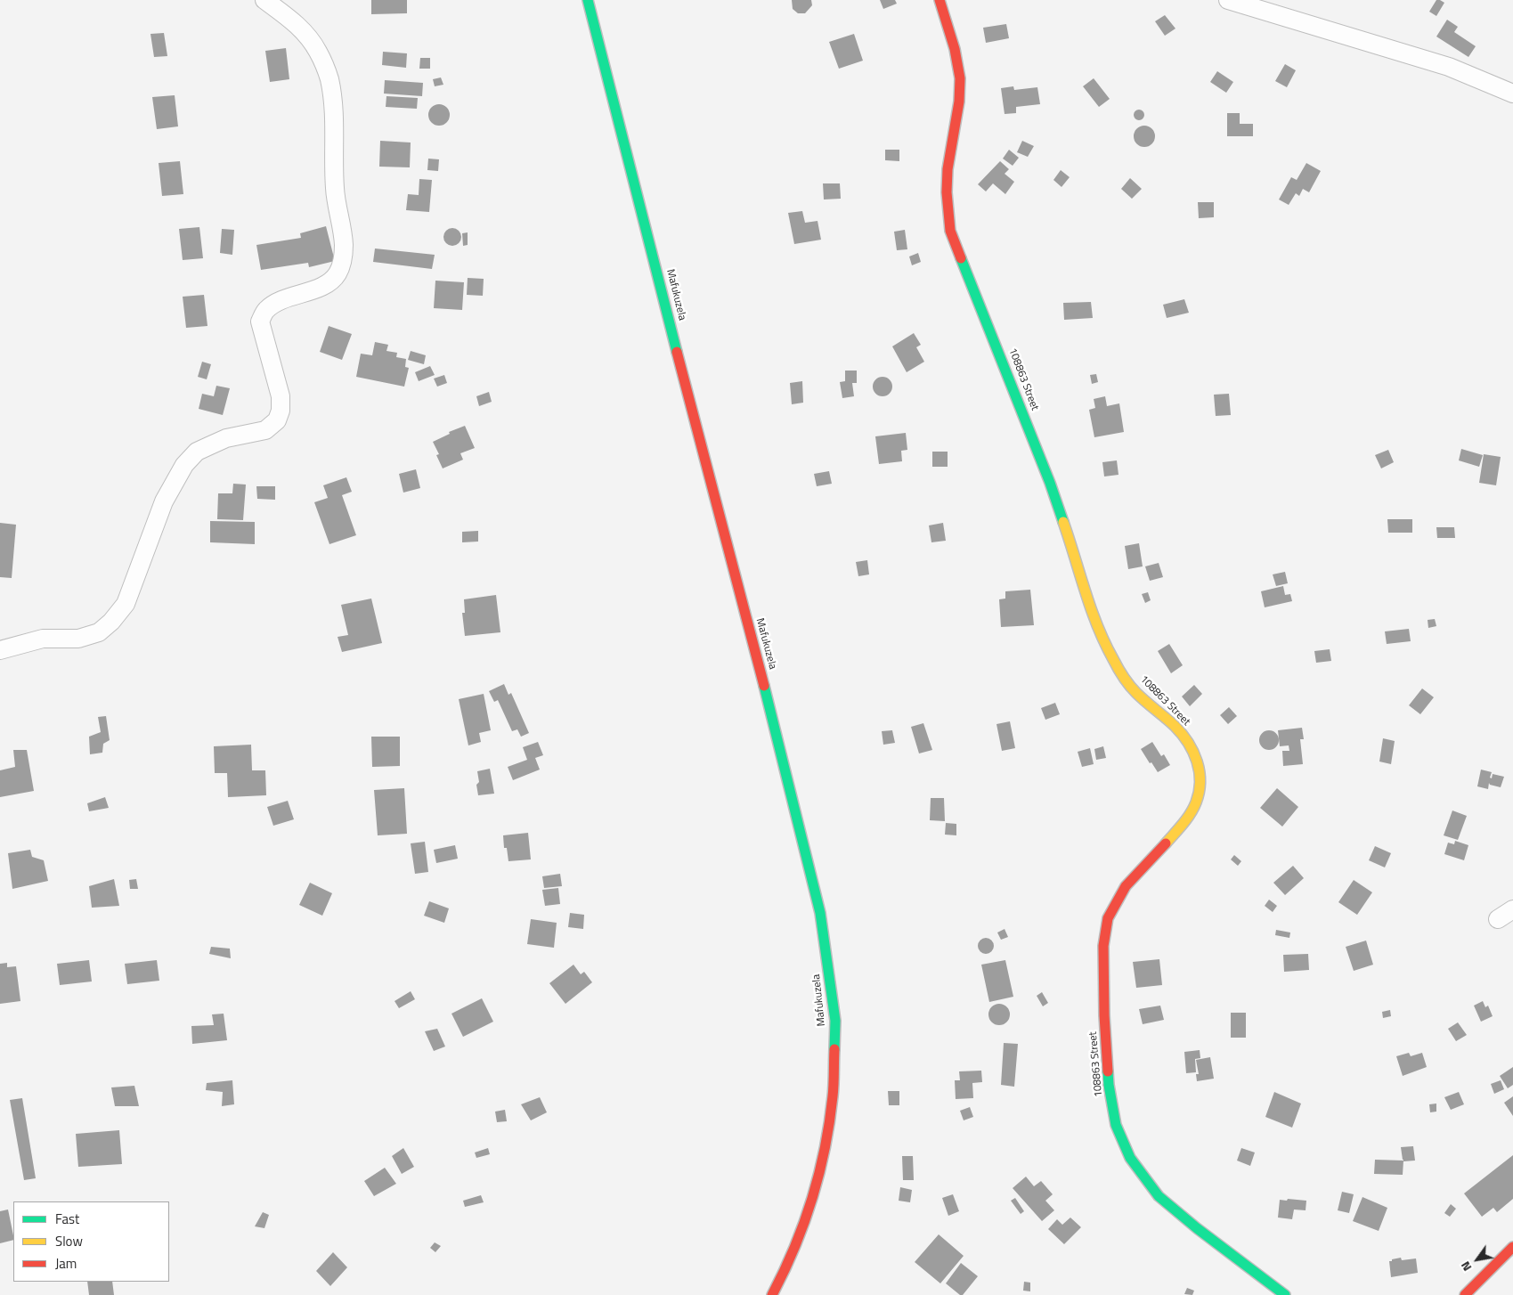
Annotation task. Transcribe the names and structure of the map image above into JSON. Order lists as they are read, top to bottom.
{
  "streets": {
    "street": ["Mafukuzela", "108863 Street"]
  },
  "legend": ["Fast", "Slow", "Jam"],
  "north": "bottom left"
}
